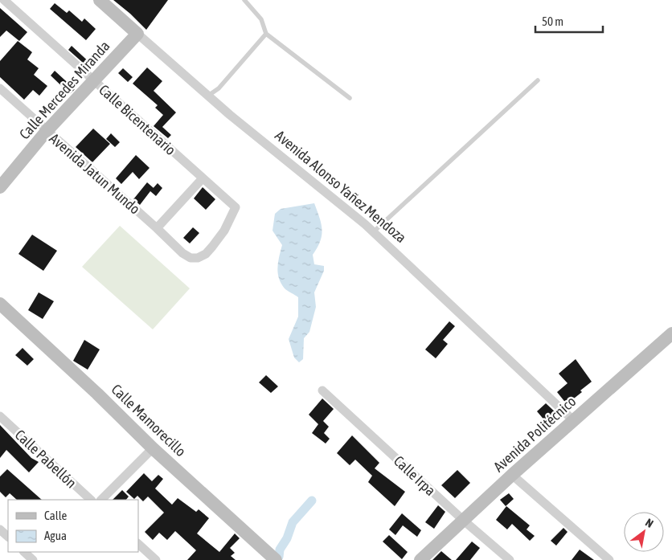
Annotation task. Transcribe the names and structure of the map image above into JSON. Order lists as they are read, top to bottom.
{
  "streets": {
    "street": [
      "Calle Mercedes Miranda",
      "Calle Bicentenario",
      "Avenida Jatun Mundo",
      "Avenida Alonso Yañez Mendoza",
      "Calle Mamorecillo",
      "Avenida Politécnico",
      "Calle Pabellón",
      "Calle Irpa"
    ]
  },
  "crossings": [
    ["Calle Mercedes Miranda", "Calle Bicentenario"],
    ["Calle Mercedes Miranda", "Avenida Jatun Mundo"],
    ["Calle Mercedes Miranda", "Avenida Alonso Yañez Mendoza"],
    ["Calle Bicentenario", "Avenida Jatun Mundo"],
    ["Avenida Alonso Yañez Mendoza", "Avenida Politécnico"],
    ["Avenida Politécnico", "Calle Irpa"]
  ],
  "legend": ["Calle", "Agua"],
  "scale_bar": "50 m",
  "north": "top right"
}
